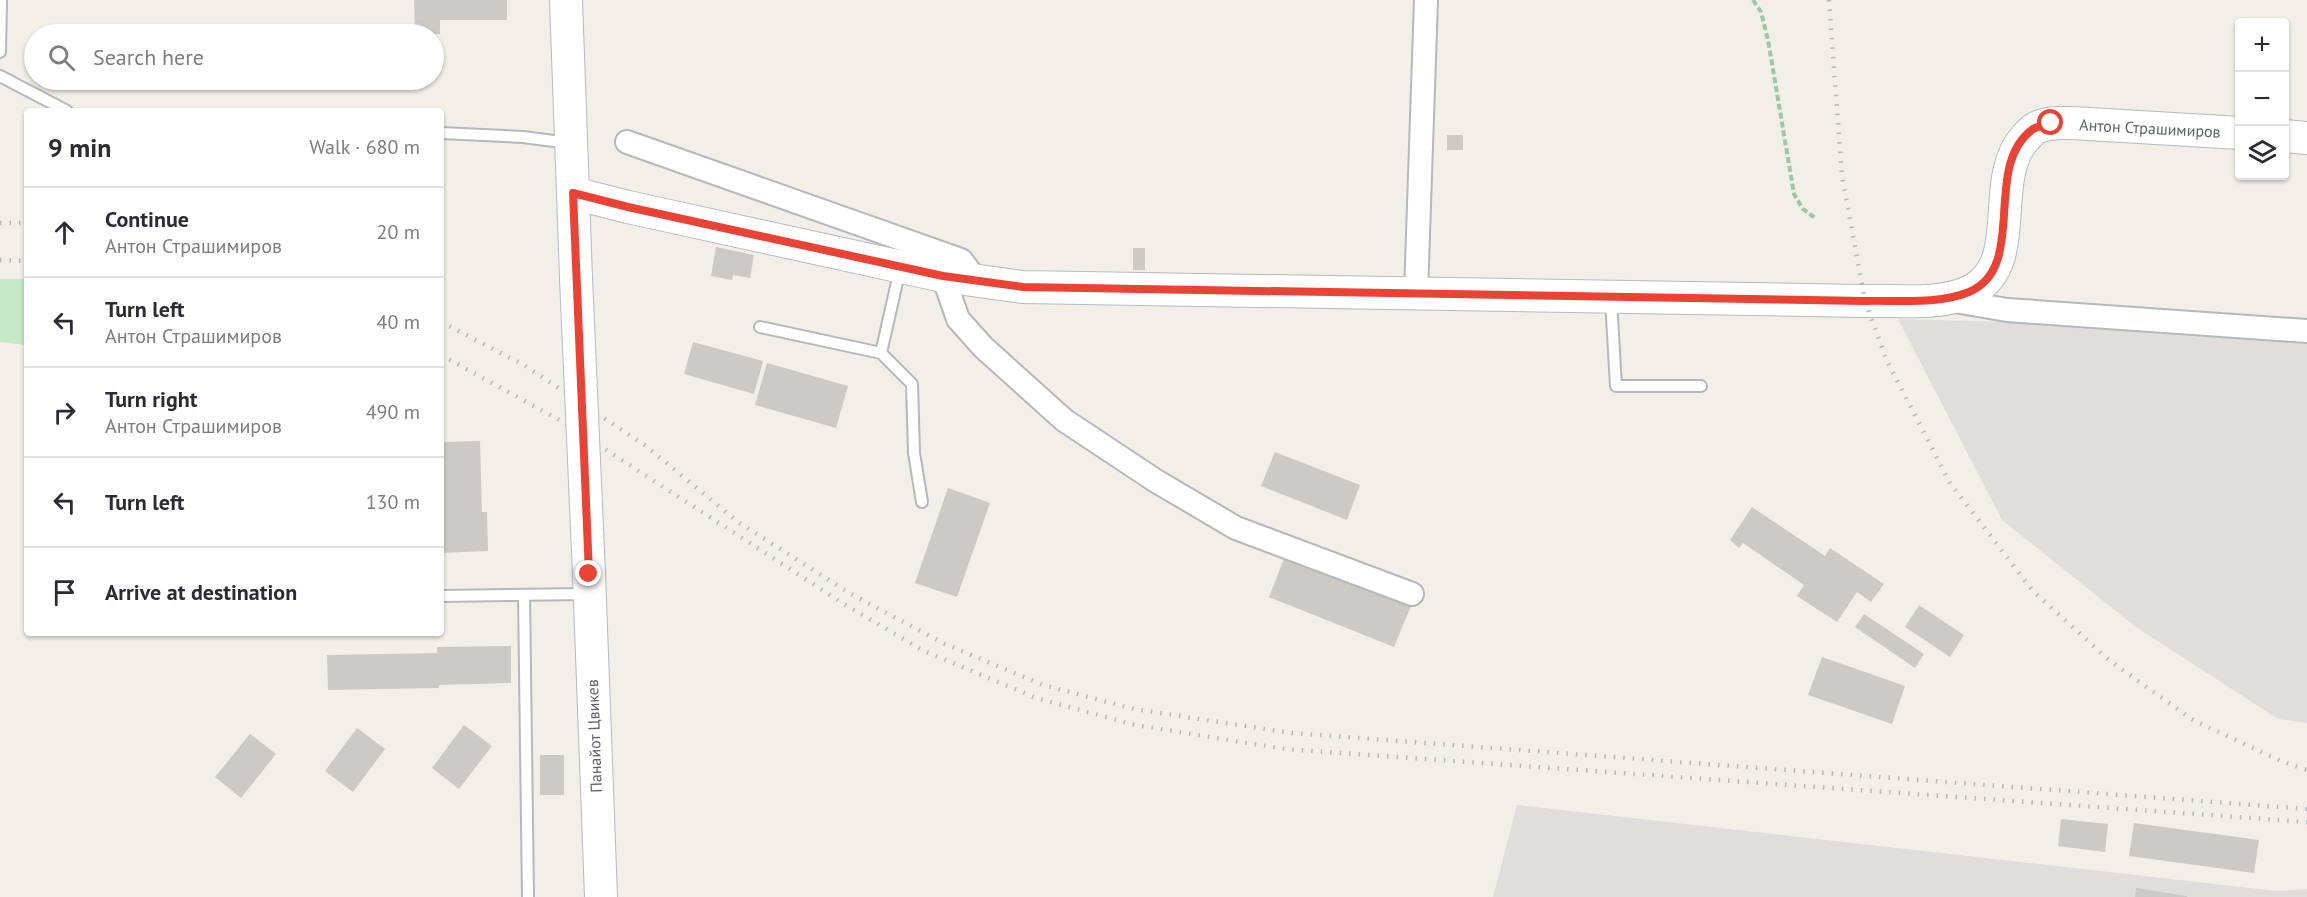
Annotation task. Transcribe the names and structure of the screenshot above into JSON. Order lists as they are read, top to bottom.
{
  "streets": {
    "street": ["Антон Страшимиров", "Панайот Цвикев"]
  },
  "crossings": [
    ["Антон Страшимиров", "Панайот Цвикев"]
  ],
  "page": {
    "map_buttons": ["+", "−"],
    "search": "Search here",
    "heading": ["9 min", "Walk · 680 m"],
    "list": [
      ["Continue", "Антон Страшимиров", "20 m"],
      ["Turn left", "Антон Страшимиров", "40 m"],
      ["Turn right", "Антон Страшимиров", "490 m"],
      ["Turn left", "130 m"],
      "Arrive at destination"
    ]
  }
}
